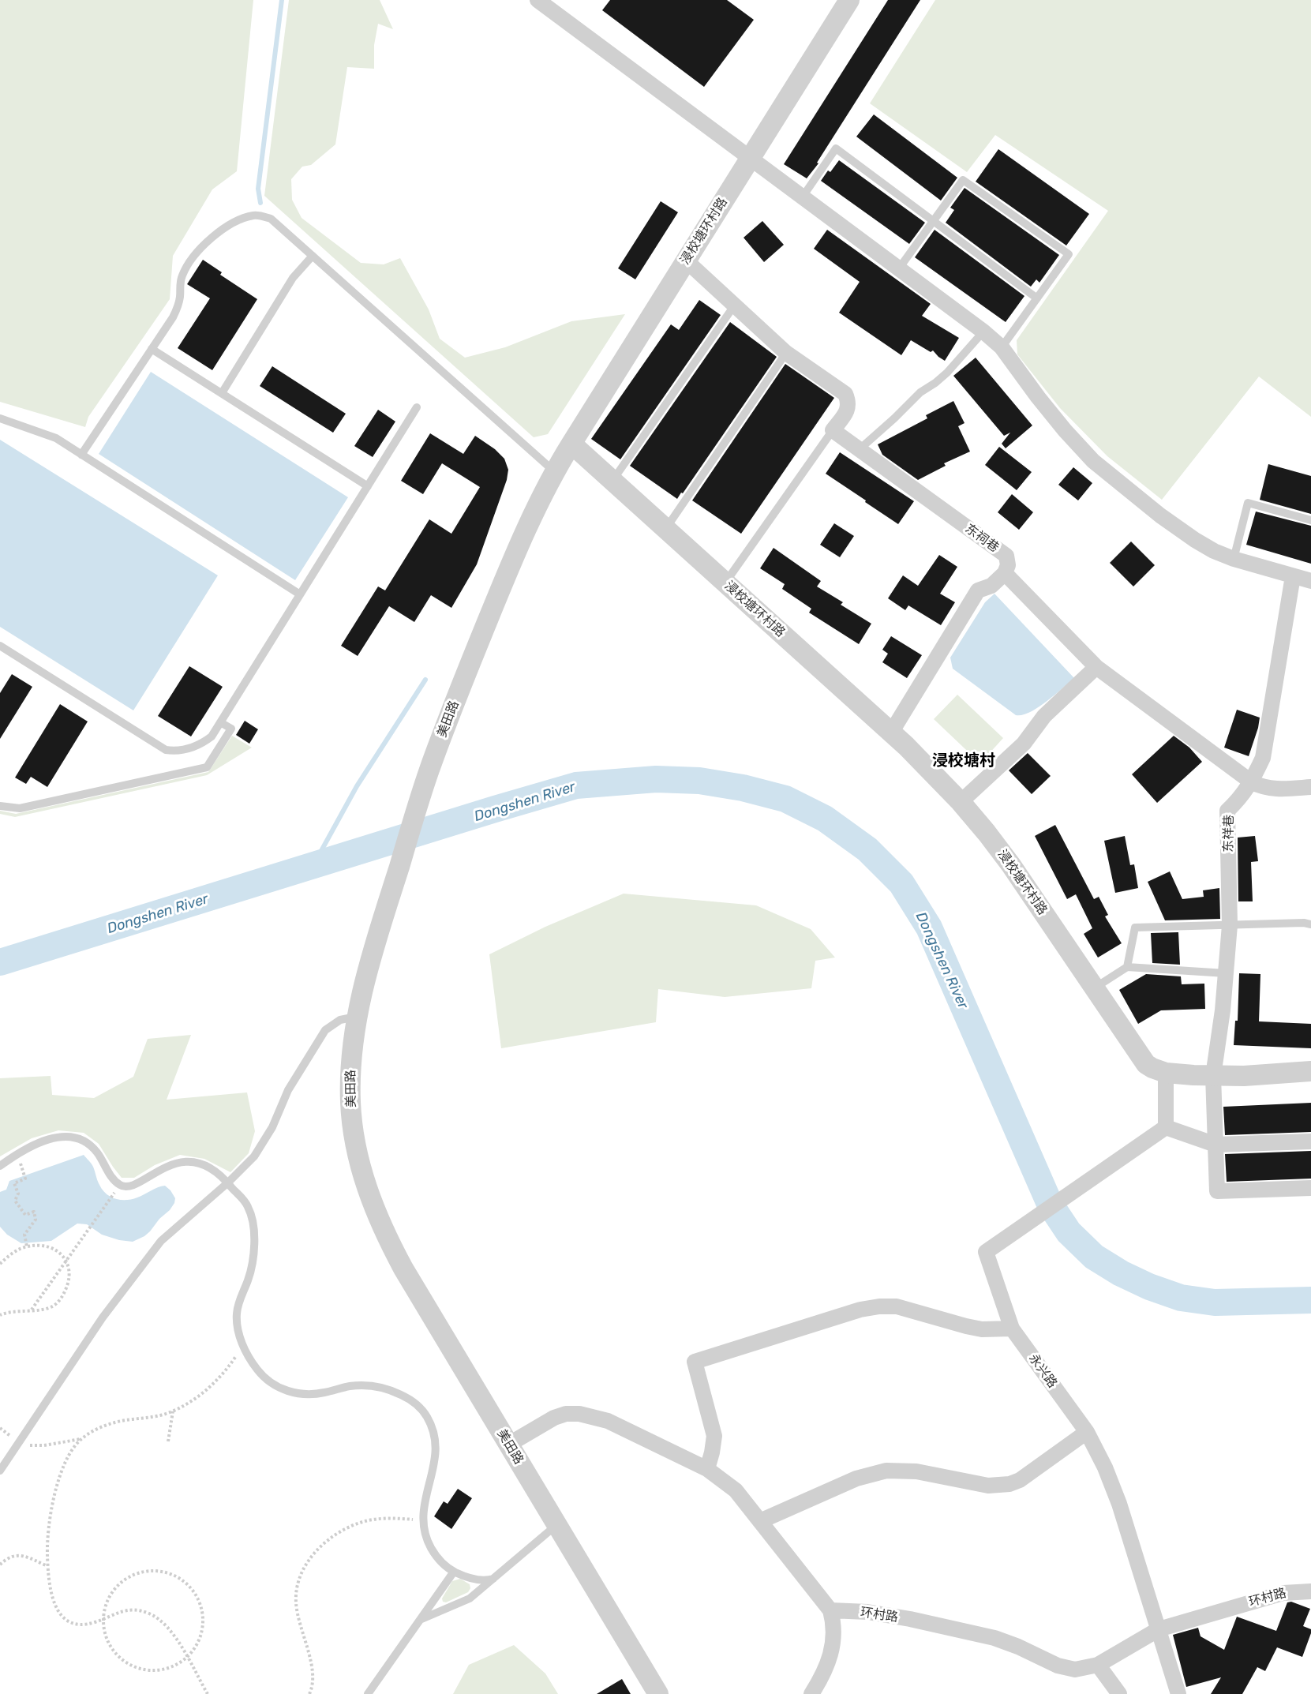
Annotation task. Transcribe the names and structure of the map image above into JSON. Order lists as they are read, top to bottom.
{
  "streets": {
    "street": [
      "浸校塘环村路",
      "东祠巷",
      "美田路",
      "东祥巷",
      "永兴路",
      "环村路"
    ]
  },
  "crossings": [
    ["浸校塘环村路", "美田路"],
    ["浸校塘环村路", "东祥巷"],
    ["永兴路", "环村路"]
  ],
  "districts": ["浸校塘村"],
  "water": ["Dongshen River"]
}
